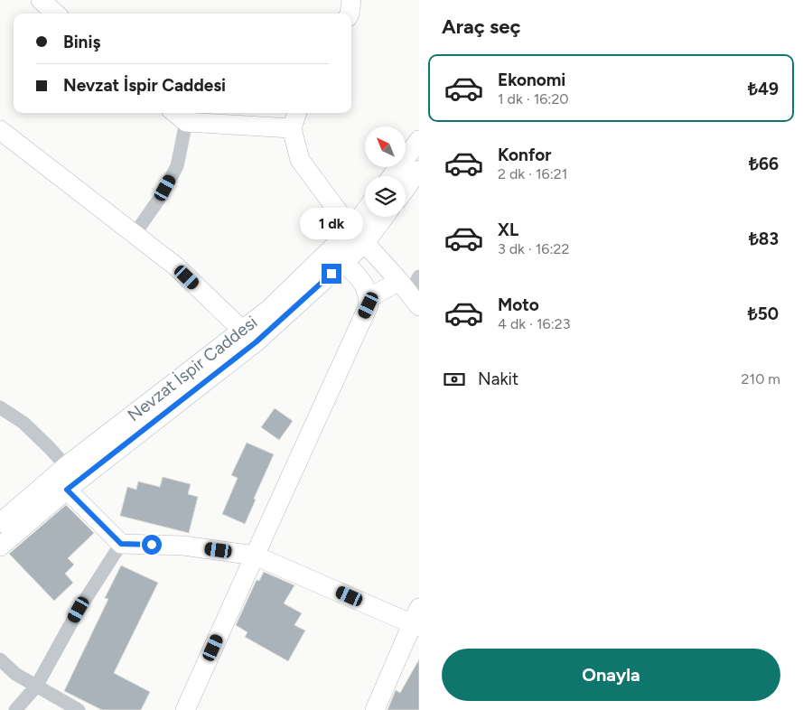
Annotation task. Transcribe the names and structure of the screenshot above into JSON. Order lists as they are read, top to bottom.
{
  "streets": {
    "street": ["Nevzat İspir Caddesi"]
  },
  "north": "top left",
  "page": {
    "heading": "Araç seç",
    "banner": ["Biniş", "Nevzat İspir Caddesi"],
    "list": [
      {
        "name": "Ekonomi",
        "note": "1 dk · 16:20",
        "value": "₺49"
      },
      {
        "name": "Konfor",
        "note": "2 dk · 16:21",
        "value": "₺66"
      },
      {
        "name": "XL",
        "note": "3 dk · 16:22",
        "value": "₺83"
      },
      {
        "name": "Moto",
        "note": "4 dk · 16:23",
        "value": "₺50"
      }
    ],
    "bubble": "1 dk",
    "pay": ["Nakit", "210 m"],
    "buttons": "Onayla"
  }
}
